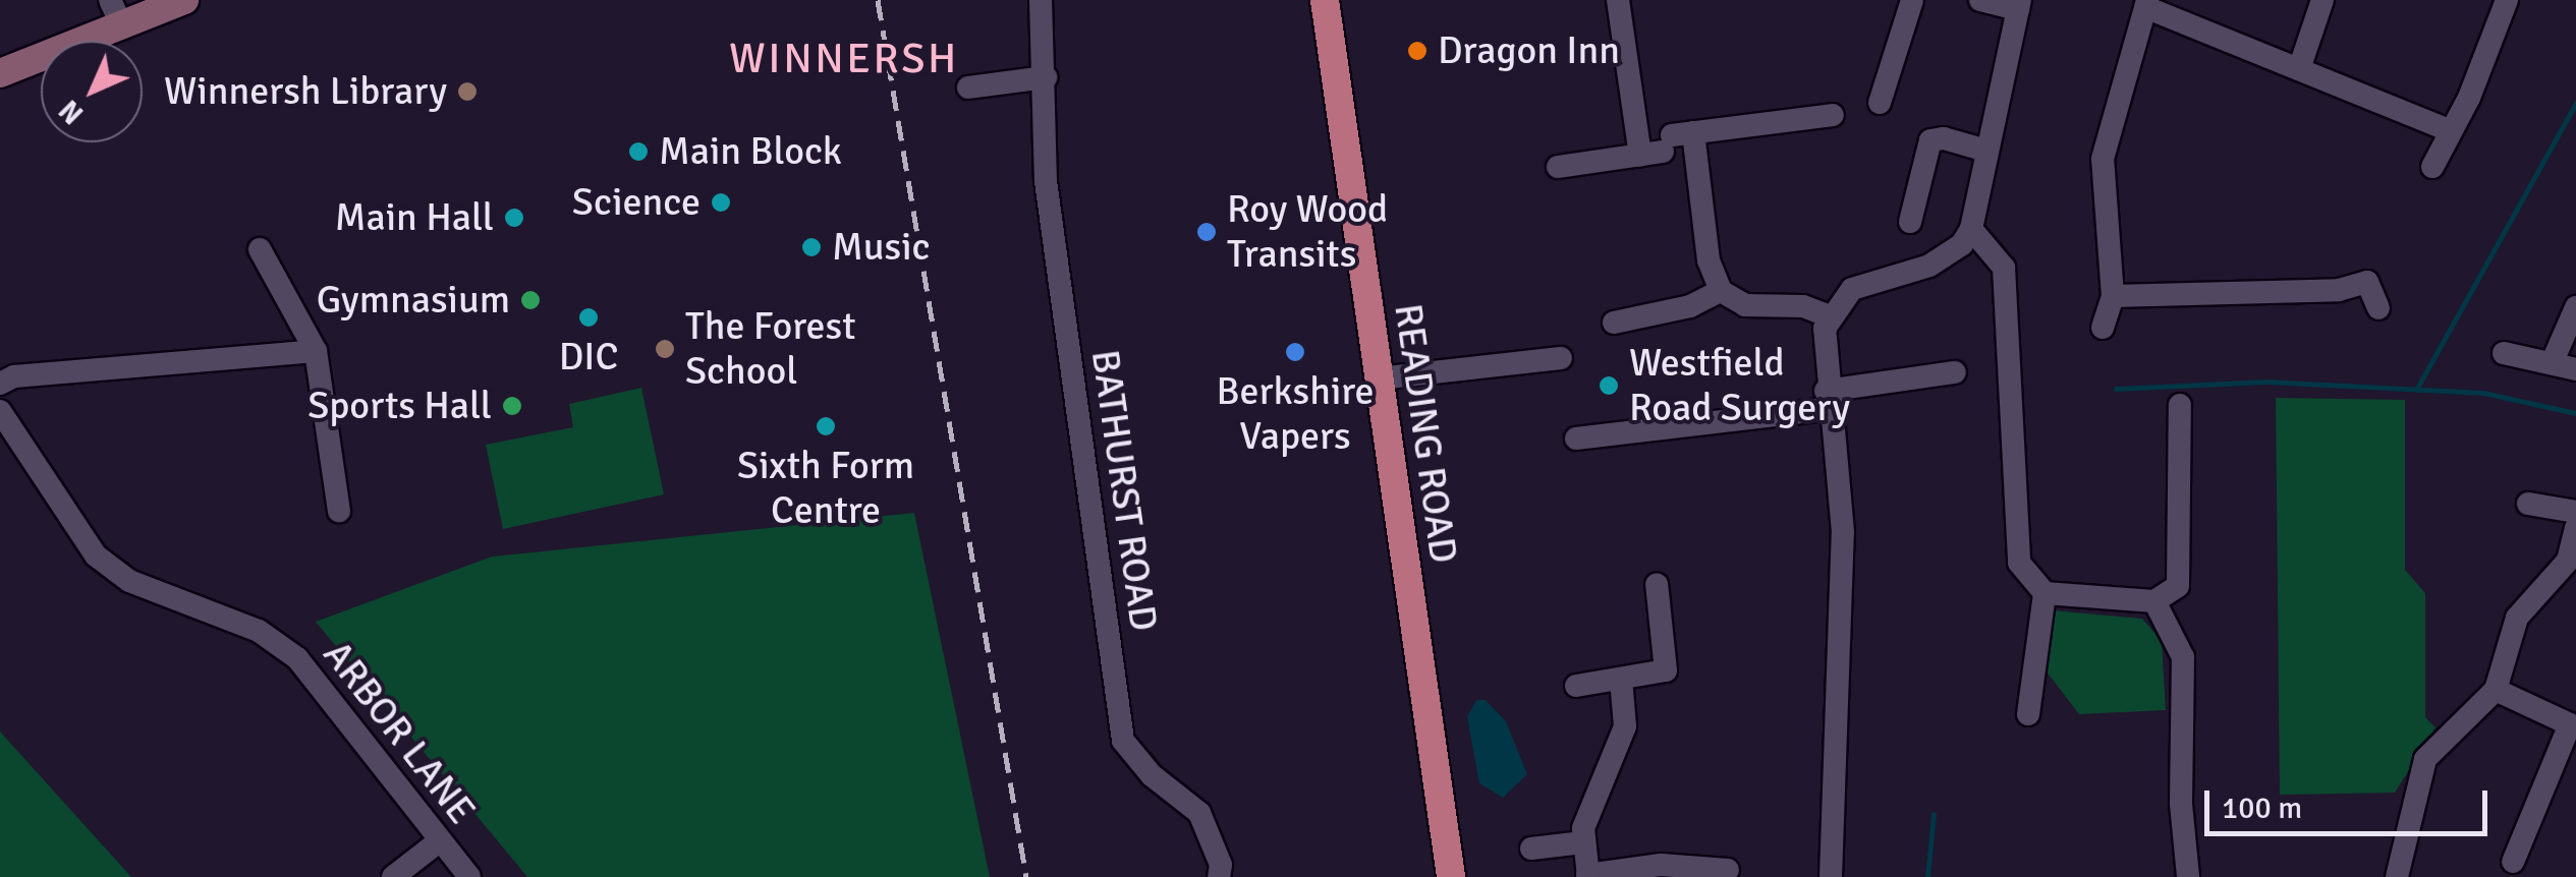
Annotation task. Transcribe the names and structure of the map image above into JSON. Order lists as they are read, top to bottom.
{
  "streets": {
    "main road": ["READING ROAD"],
    "street": ["BATHURST ROAD", "ARBOR LANE"]
  },
  "districts": ["WINNERSH"],
  "places": [
    "Dragon Inn",
    "Winnersh Library",
    "Main Block",
    "Science",
    "Main Hall",
    "Roy Wood Transits",
    "Music",
    "Gymnasium",
    "DIC",
    "The Forest School",
    "Berkshire Vapers",
    "Westfield Road Surgery",
    "Sports Hall",
    "Sixth Form Centre"
  ],
  "scale_bar": "100 m",
  "north": "bottom left"
}
